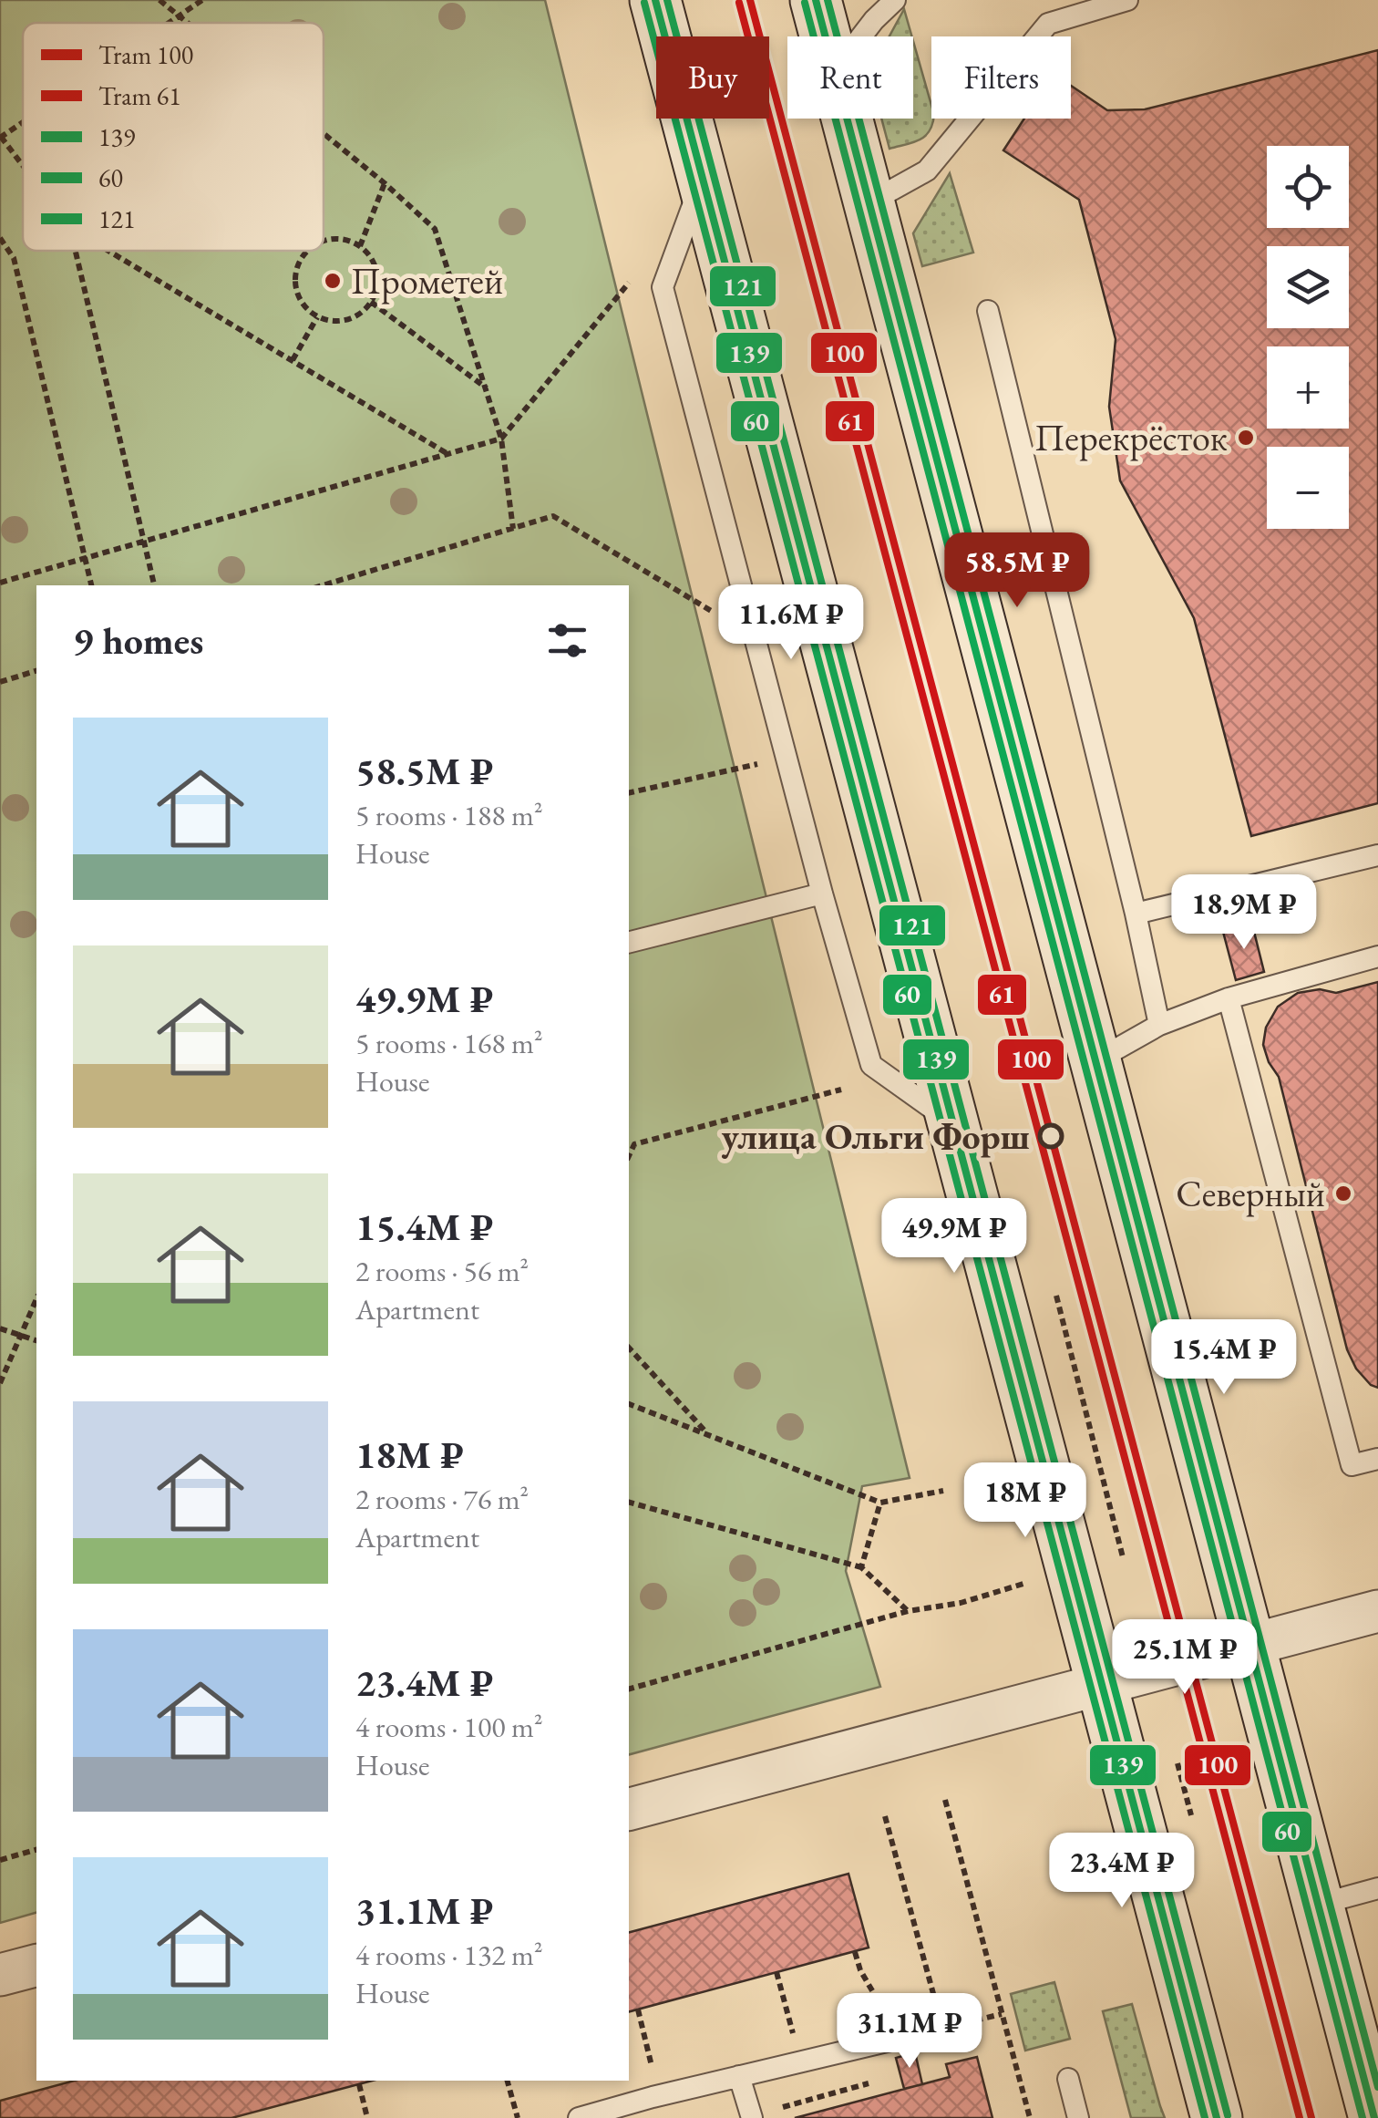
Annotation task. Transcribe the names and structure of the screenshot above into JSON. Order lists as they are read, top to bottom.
{
  "places": [
    "Прометей",
    "Перекрёсток",
    "улица Ольги Форш",
    "Северный"
  ],
  "lines": [
    "tram line 100",
    "transit line 139",
    "transit line 121",
    "tram line 61",
    "transit line 60"
  ],
  "legend": [
    "Tram 100",
    "Tram 61",
    "139",
    "60",
    "121"
  ],
  "page": {
    "chip": ["Buy", "Rent", "Filters"],
    "map_buttons": ["+", "−"],
    "price": [
      "58.5M ₽",
      "11.6M ₽",
      "18.9M ₽",
      "49.9M ₽",
      "15.4M ₽",
      "18M ₽",
      "25.1M ₽",
      "23.4M ₽",
      "31.1M ₽"
    ],
    "heading": "9 homes",
    "list": [
      {
        "name": "58.5M ₽",
        "note": "5 rooms · 188 m² · House"
      },
      {
        "name": "49.9M ₽",
        "note": "5 rooms · 168 m² · House"
      },
      {
        "name": "15.4M ₽",
        "note": "2 rooms · 56 m² · Apartment"
      },
      {
        "name": "18M ₽",
        "note": "2 rooms · 76 m² · Apartment"
      },
      {
        "name": "23.4M ₽",
        "note": "4 rooms · 100 m² · House"
      },
      {
        "name": "31.1M ₽",
        "note": "4 rooms · 132 m² · House"
      }
    ]
  }
}
